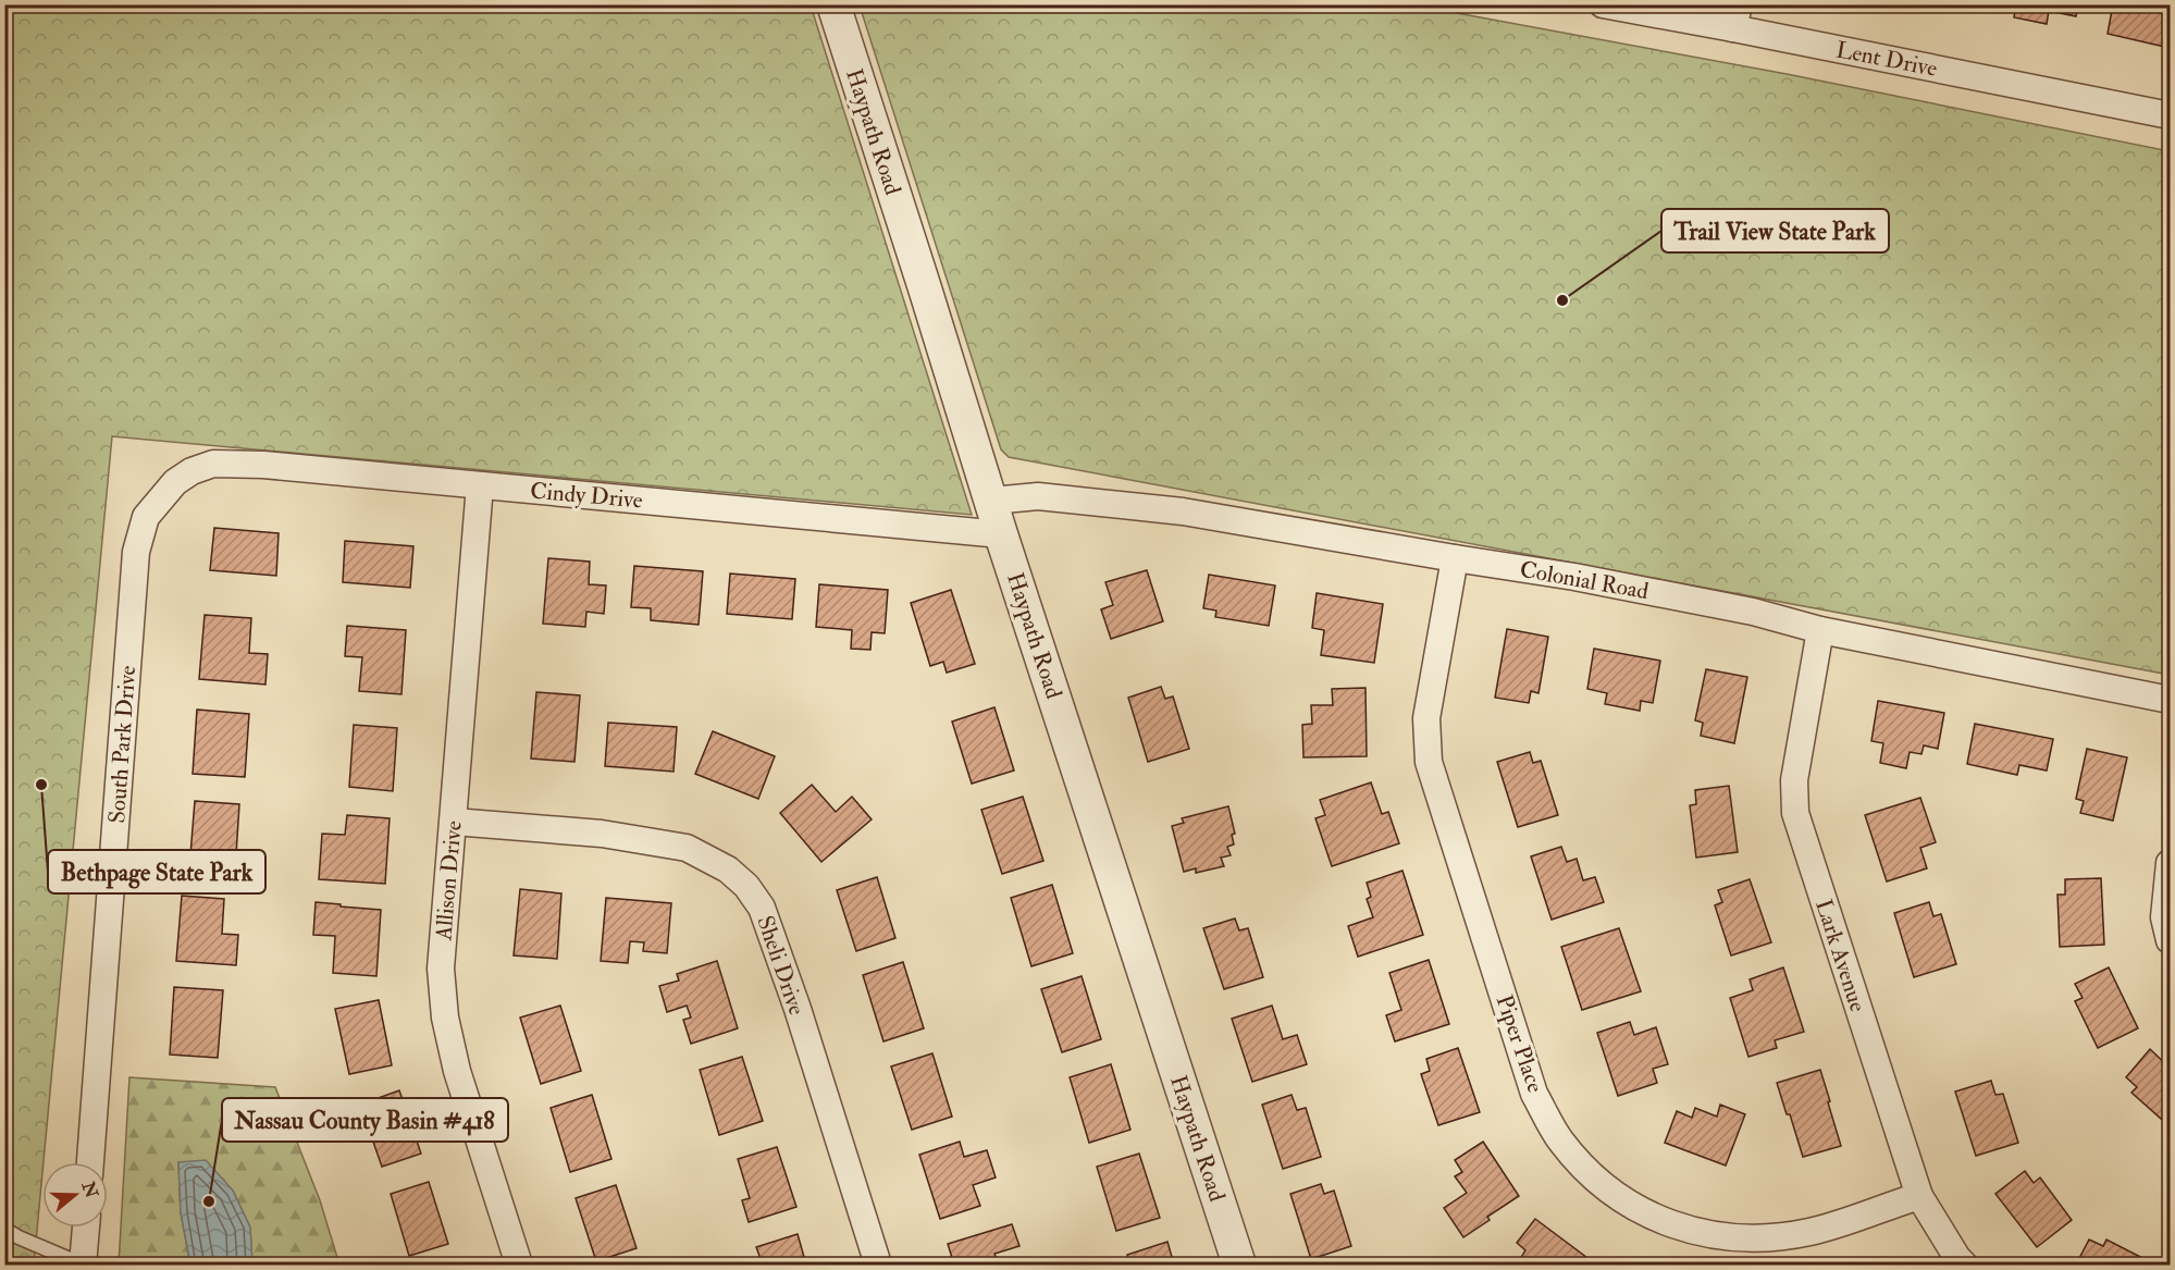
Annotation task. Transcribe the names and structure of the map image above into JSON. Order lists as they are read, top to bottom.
{
  "streets": {
    "street": [
      "Lent Drive",
      "Haypath Road",
      "Cindy Drive",
      "Colonial Road",
      "South Park Drive",
      "Allison Drive",
      "Lark Avenue",
      "Sheli Drive",
      "Piper Place"
    ]
  },
  "crossings": [
    ["Haypath Road", "Cindy Drive"],
    ["Haypath Road", "Colonial Road"],
    ["Cindy Drive", "South Park Drive"],
    ["Cindy Drive", "Allison Drive"],
    ["Colonial Road", "Lark Avenue"],
    ["Colonial Road", "Piper Place"],
    ["Allison Drive", "Sheli Drive"],
    ["Lark Avenue", "Piper Place"]
  ],
  "places": ["Trail View State Park", "Bethpage State Park", "Nassau County Basin #418"],
  "north": "right"
}
